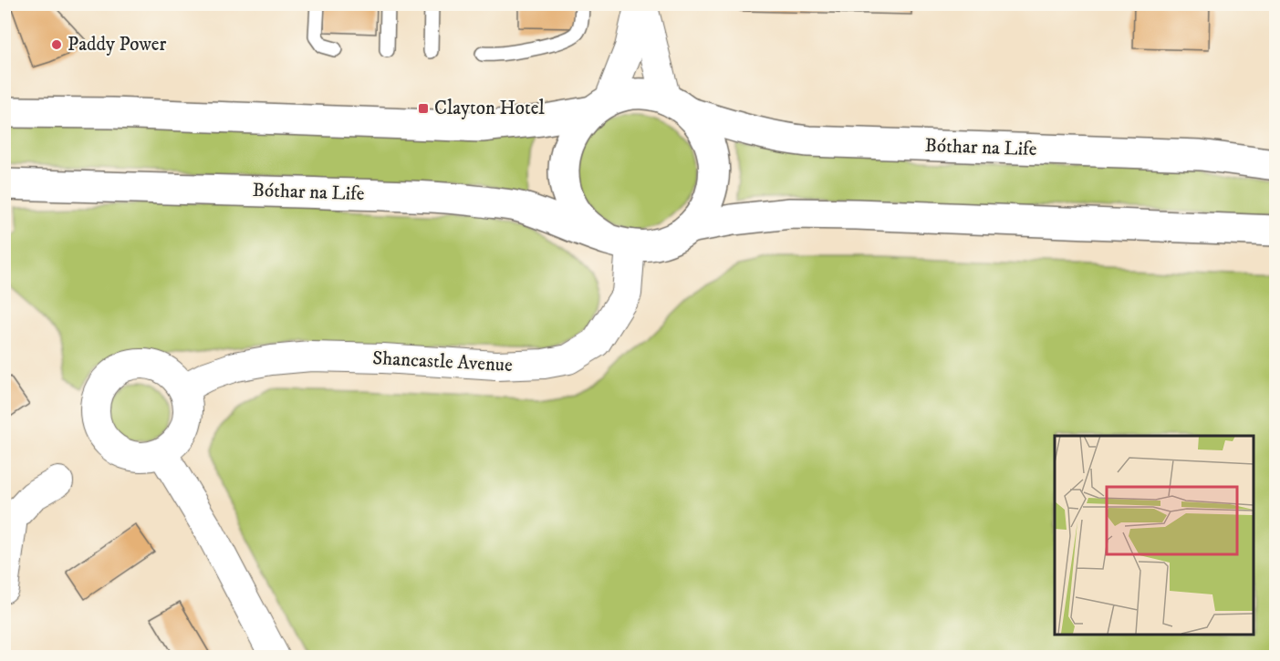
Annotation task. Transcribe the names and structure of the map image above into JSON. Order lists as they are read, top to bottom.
{
  "streets": {
    "street": ["Bóthar na Life", "Shancastle Avenue"]
  },
  "crossings": [
    ["Bóthar na Life", "Shancastle Avenue"]
  ],
  "places": {
    "other": ["Paddy Power"],
    "transit": ["Clayton Hotel"]
  }
}
